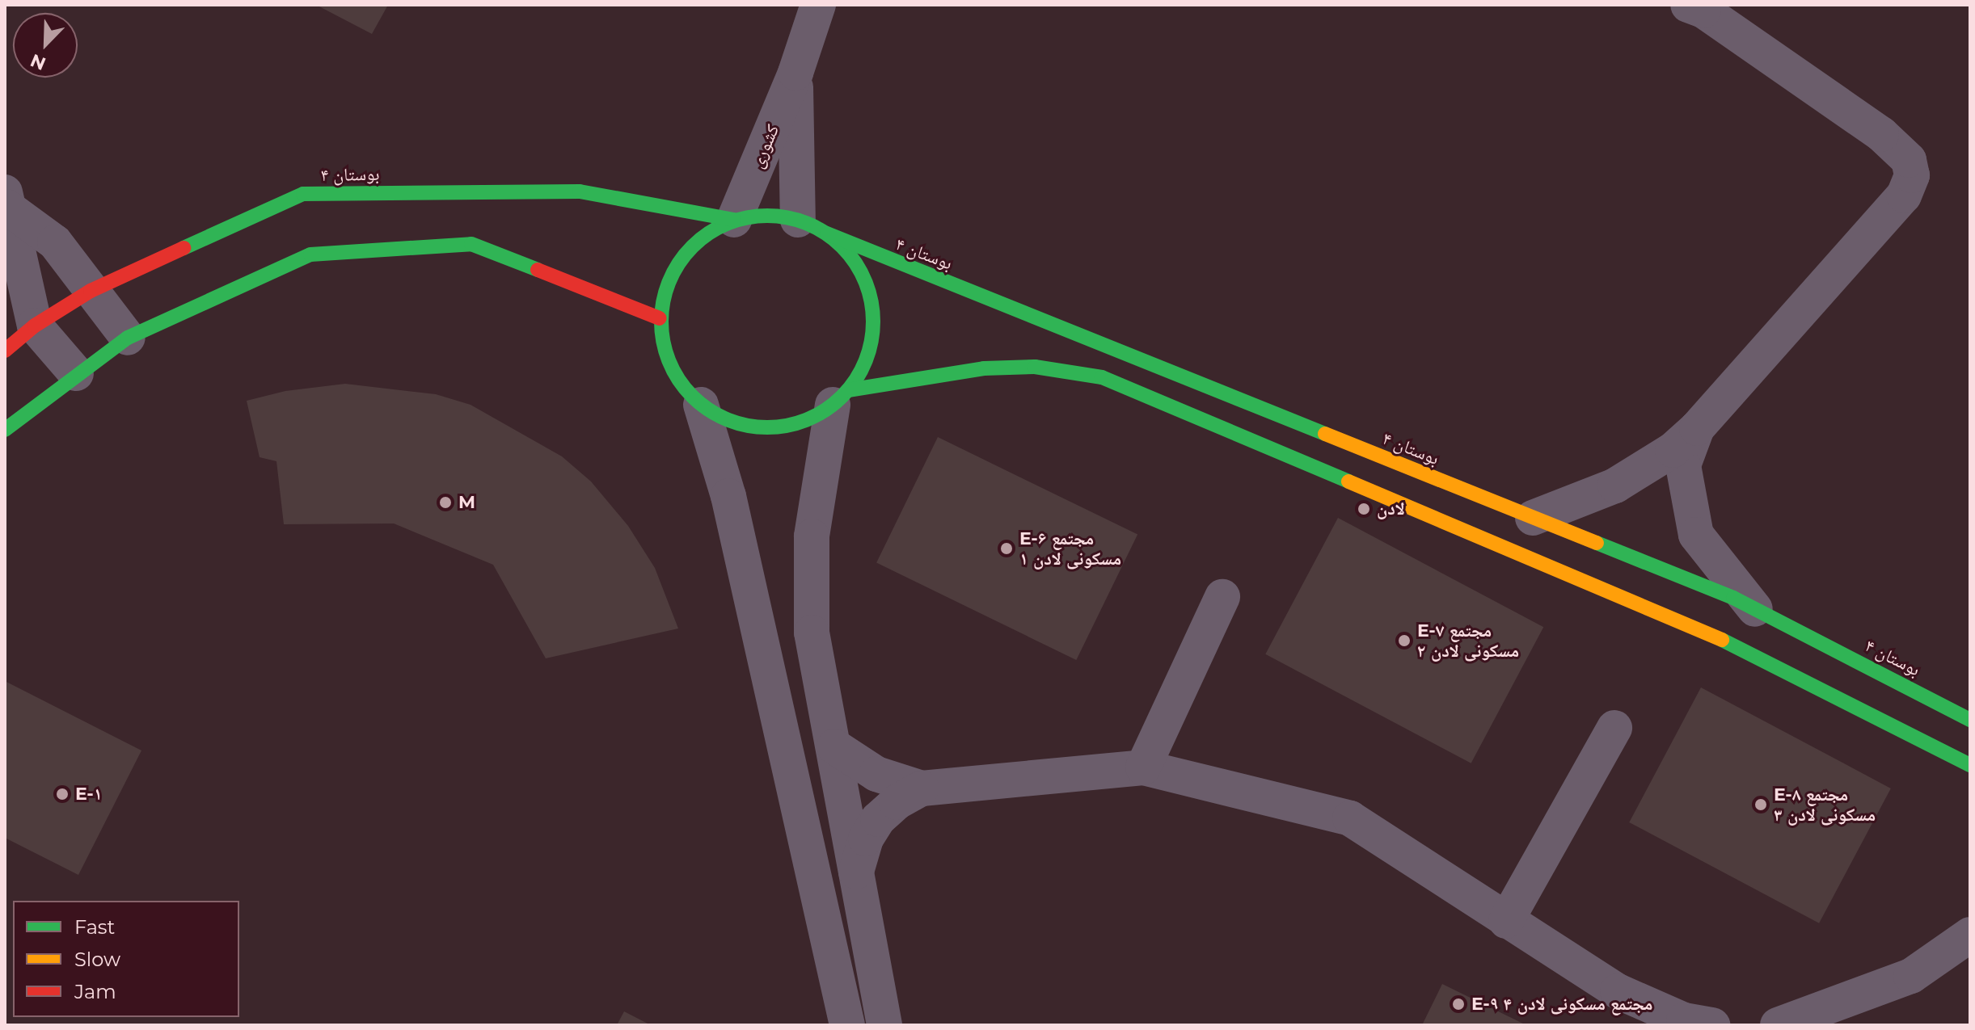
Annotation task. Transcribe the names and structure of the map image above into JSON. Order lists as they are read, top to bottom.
{
  "streets": {
    "street": ["کشوری", "بوستان ۴"]
  },
  "crossings": [
    ["کشوری", "بوستان ۴"]
  ],
  "places": [
    "M",
    "لادن",
    "E-۶ مجتمع مسکونی لادن ۱",
    "E-۷ مجتمع مسکونی لادن ۲",
    "E-۱",
    "E-۸ مجتمع مسکونی لادن ۳",
    "E-۹ مجتمع مسکونی لادن ۴"
  ],
  "legend": ["Fast", "Slow", "Jam"],
  "north": "bottom left"
}
